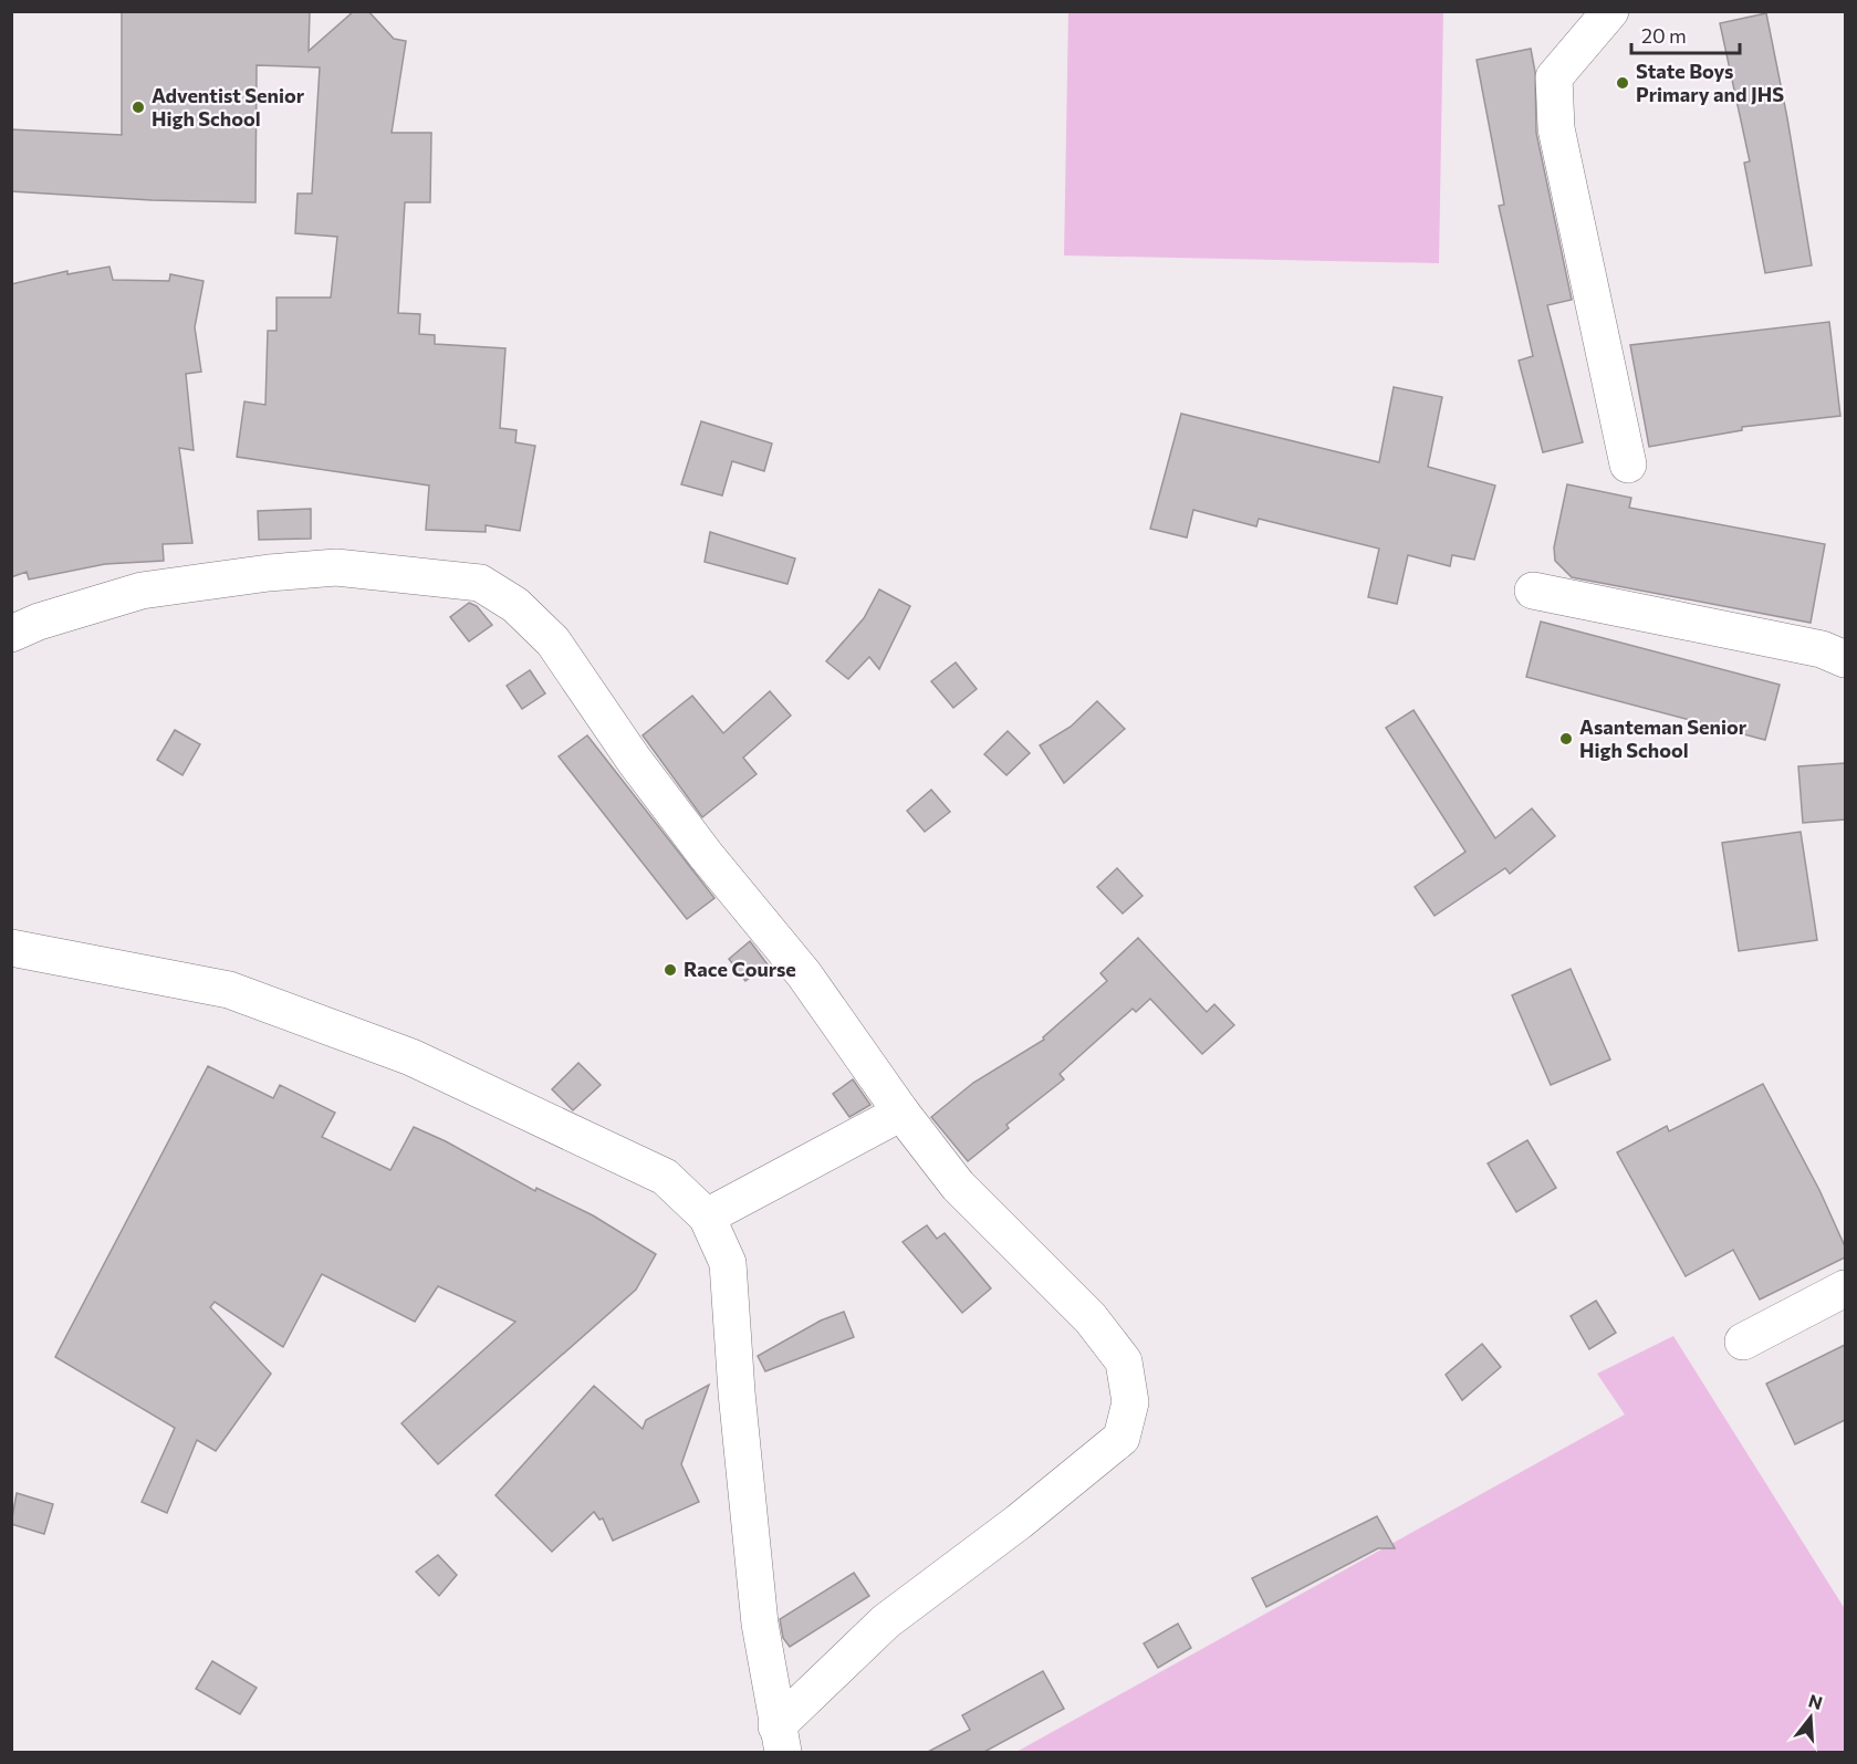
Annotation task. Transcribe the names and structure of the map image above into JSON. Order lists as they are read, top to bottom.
{
  "places": [
    "State Boys Primary and JHS",
    "Adventist Senior High School",
    "Asanteman Senior High School",
    "Race Course"
  ],
  "scale_bar": "20 m",
  "north": "top"
}
